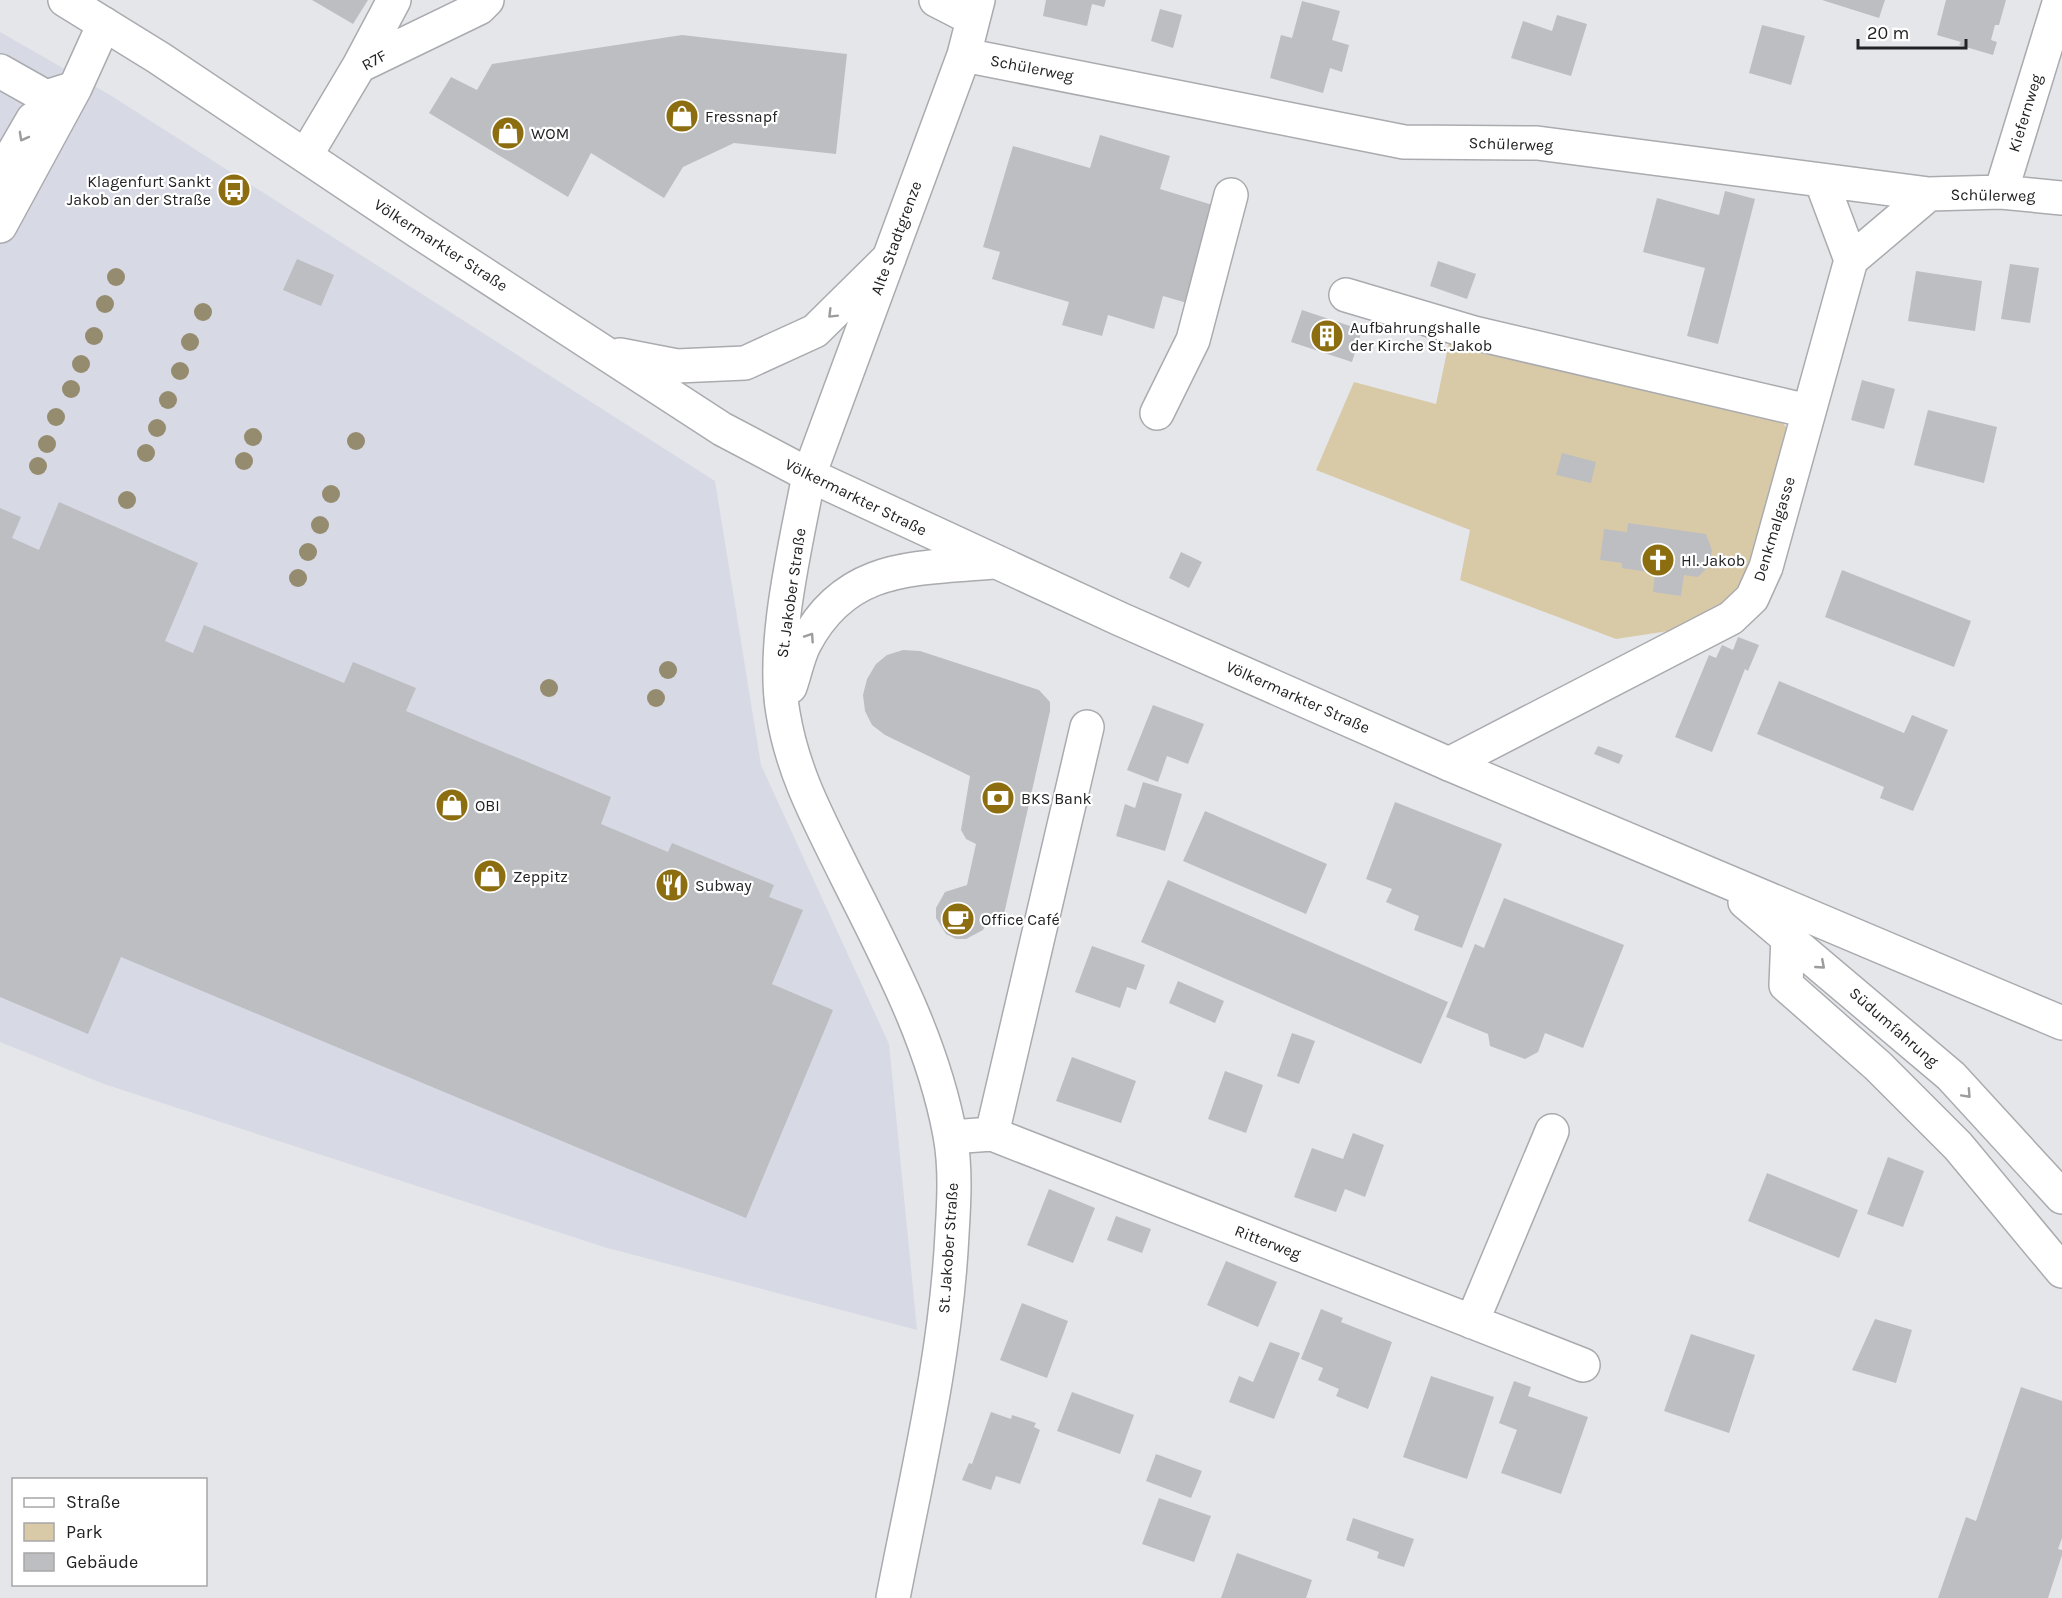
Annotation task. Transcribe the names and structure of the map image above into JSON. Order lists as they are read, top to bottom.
{
  "streets": {
    "main road": [
      "R7F",
      "Schülerweg",
      "Kiefernweg",
      "Alte Stadtgrenze",
      "Völkermarkter Straße",
      "Denkmalgasse",
      "St. Jakober Straße",
      "Südumfahrung",
      "Ritterweg"
    ]
  },
  "crossings": [
    ["R7F", "Völkermarkter Straße"],
    ["Schülerweg", "Kiefernweg"],
    ["Schülerweg", "Alte Stadtgrenze"],
    ["Alte Stadtgrenze", "Völkermarkter Straße"],
    ["Alte Stadtgrenze", "St. Jakober Straße"],
    ["Völkermarkter Straße", "Denkmalgasse"],
    ["Völkermarkter Straße", "St. Jakober Straße"],
    ["Völkermarkter Straße", "Südumfahrung"],
    ["St. Jakober Straße", "Ritterweg"]
  ],
  "places": {
    "shop": [
      "Fressnapf",
      "WOM",
      "OBI",
      "Zeppitz"
    ],
    "bus stop": ["Klagenfurt Sankt Jakob an der Straße"],
    "building": ["Aufbahrungshalle der Kirche St. Jakob"],
    "church": ["Hl. Jakob"],
    "bank": ["BKS Bank"],
    "restaurant": ["Subway"],
    "cafe": ["Office Café"]
  },
  "legend": ["Straße", "Park", "Gebäude"],
  "scale_bar": "20 m"
}
